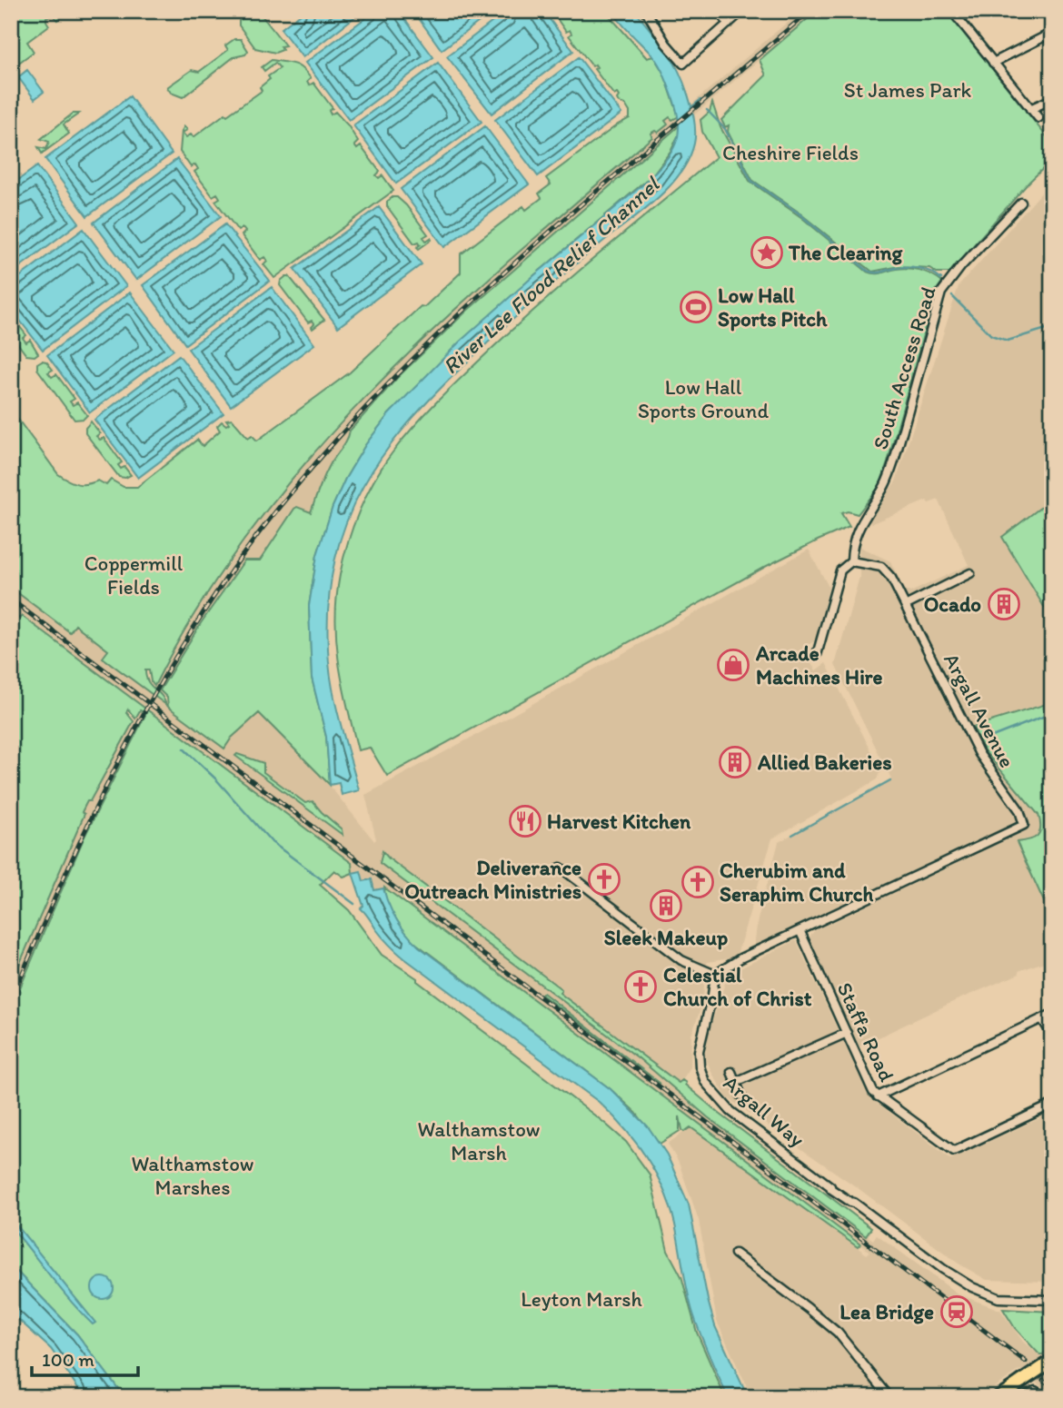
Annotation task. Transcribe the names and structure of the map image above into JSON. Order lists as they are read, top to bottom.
{
  "streets": {
    "street": [
      "South Access Road",
      "Argall Avenue",
      "Staffa Road",
      "Argall Way"
    ]
  },
  "crossings": [
    ["Argall Avenue", "Staffa Road"],
    ["Argall Avenue", "Argall Way"]
  ],
  "water": ["River Lee Flood Relief Channel"],
  "parks": [
    "St James Park",
    "Cheshire Fields",
    "Low Hall Sports Ground",
    "Coppermill Fields",
    "Walthamstow Marsh",
    "Walthamstow Marshes",
    "Leyton Marsh"
  ],
  "places": {
    "place": ["The Clearing"],
    "sports": ["Low Hall Sports Pitch"],
    "building": ["Ocado", "Allied Bakeries", "Sleek Makeup"],
    "shop": ["Arcade Machines Hire"],
    "restaurant": ["Harvest Kitchen"],
    "church": ["Deliverance Outreach Ministries", "Cherubim and Seraphim Church", "Celestial Church of Christ"],
    "station": ["Lea Bridge"]
  },
  "scale_bar": "100 m"
}
